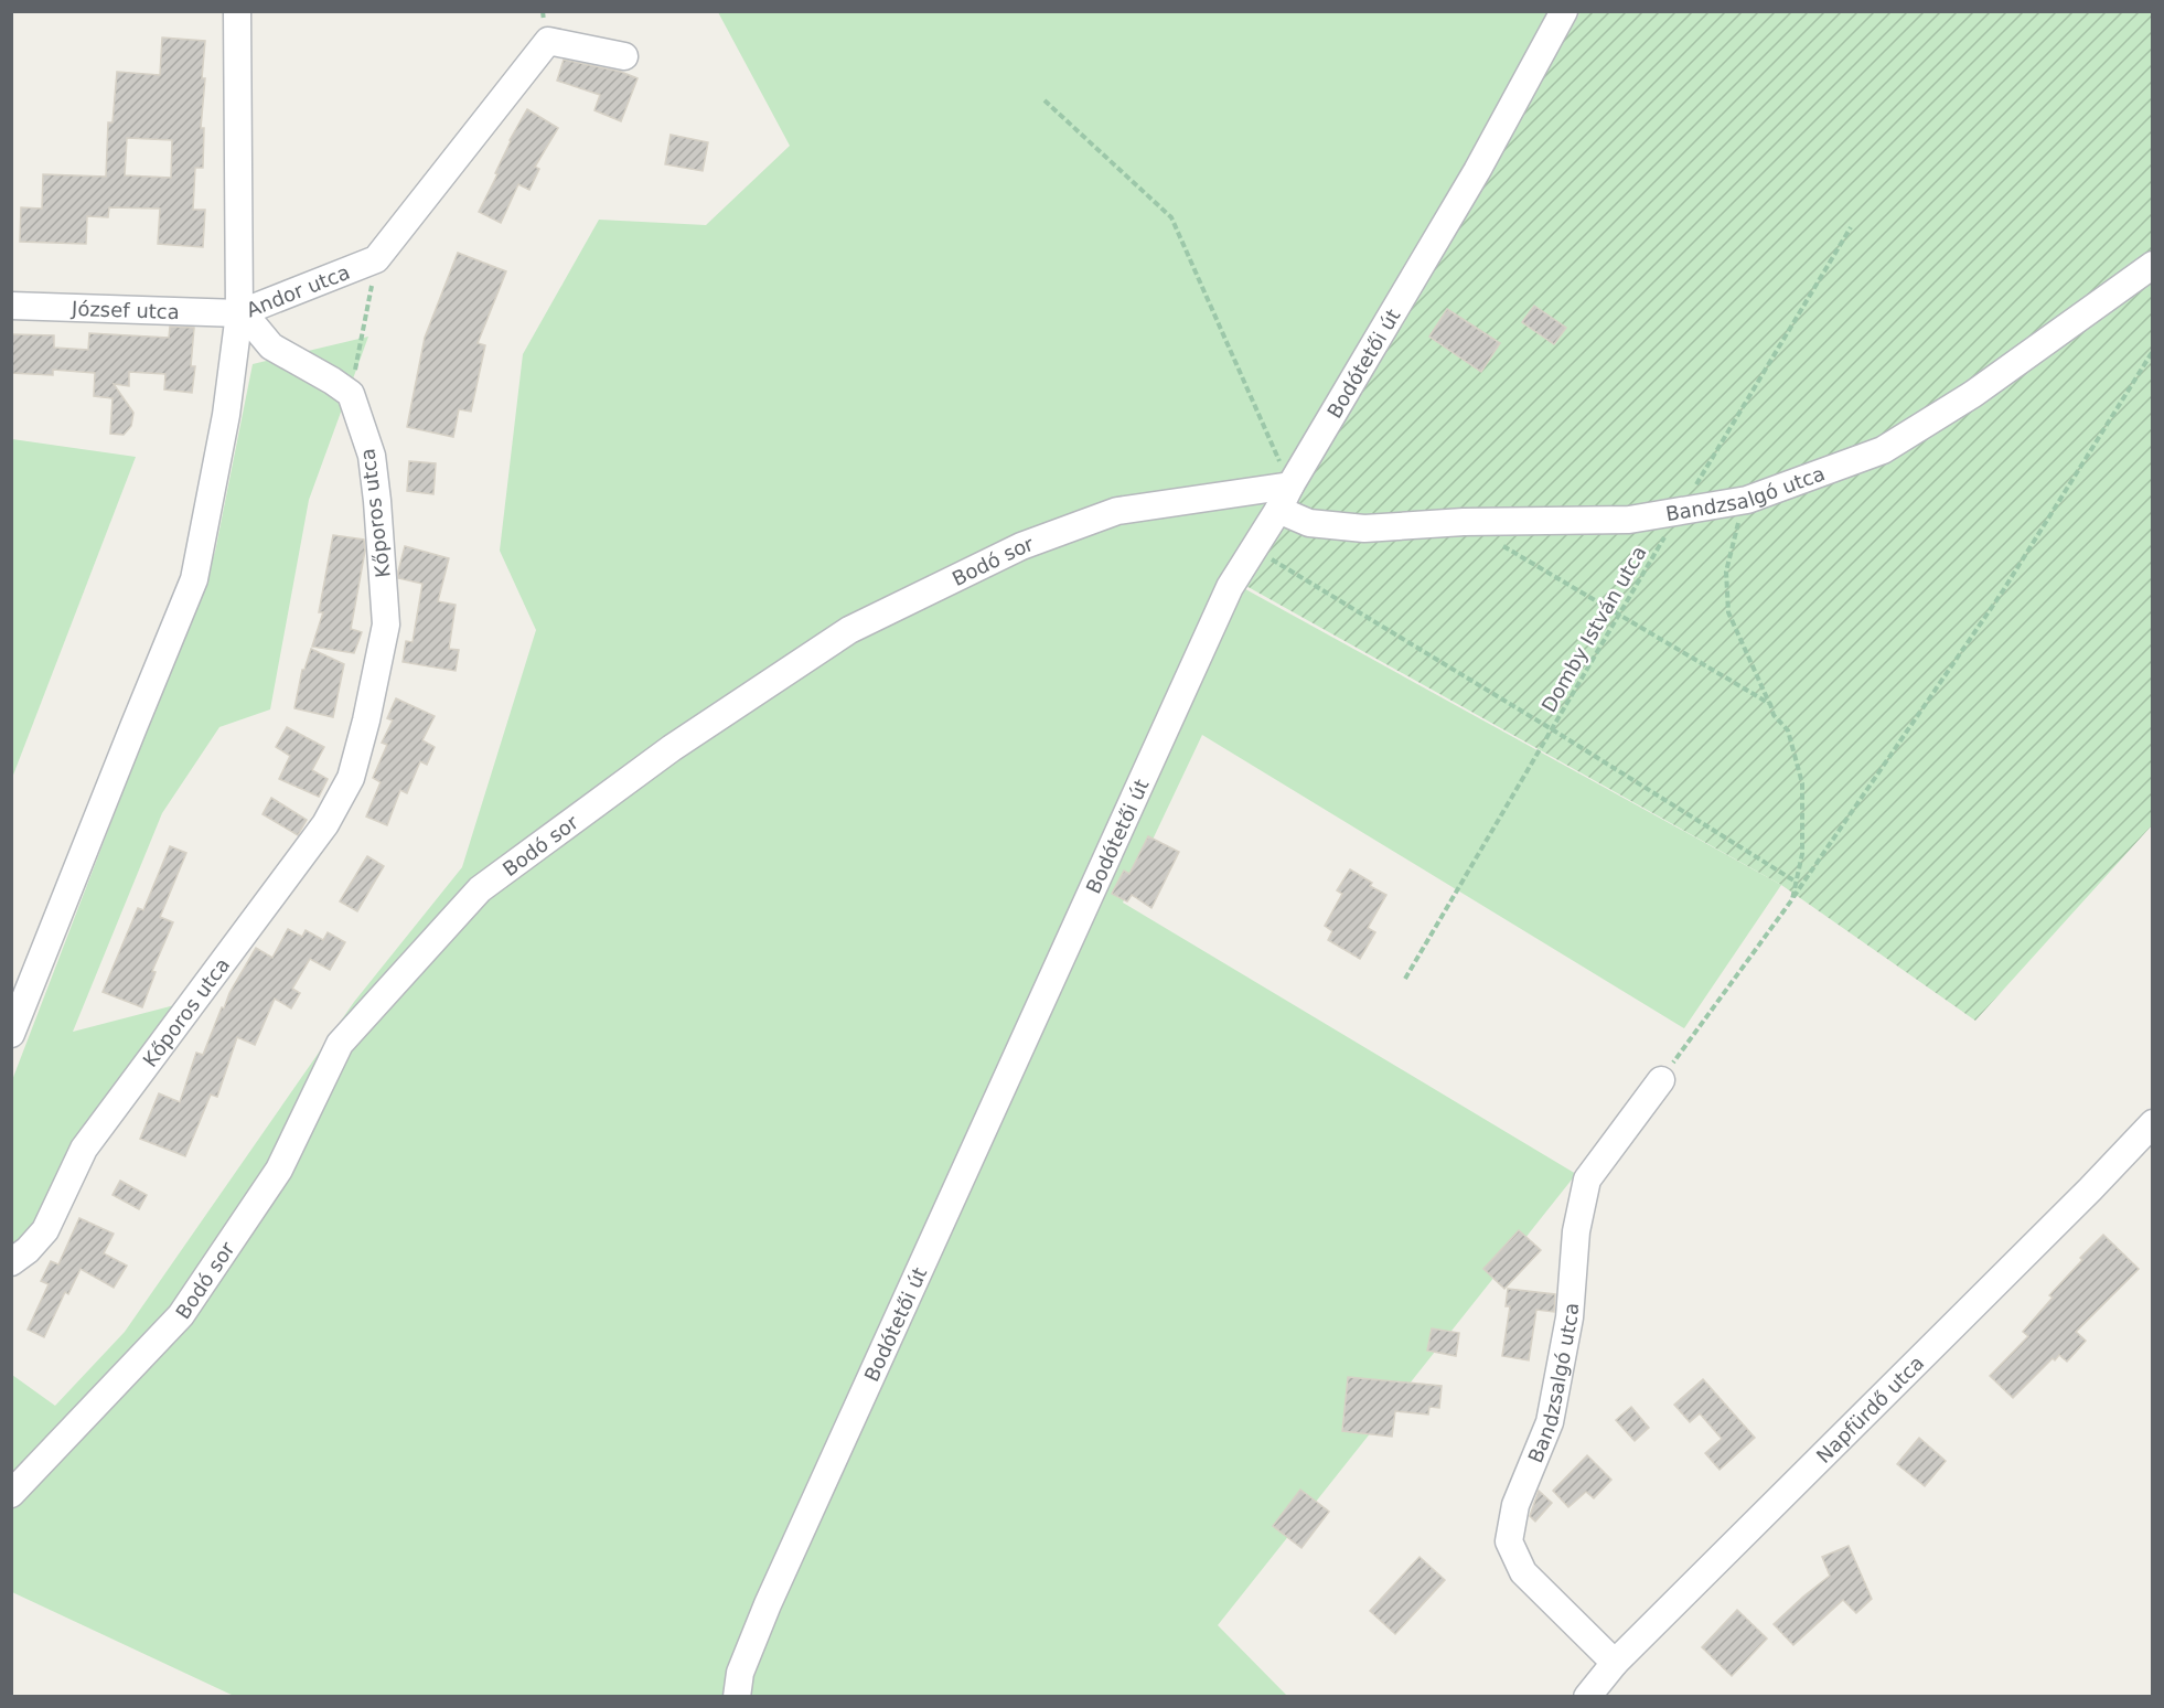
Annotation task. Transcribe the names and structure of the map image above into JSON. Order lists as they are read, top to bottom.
{
  "streets": {
    "street": [
      "Andor utca",
      "József utca",
      "Bodótetői út",
      "Bandzsalgó utca",
      "Kőporos utca",
      "Bodó sor",
      "Napfürdő utca"
    ],
    "path": ["Domby István utca"]
  },
  "crossings": [
    ["Andor utca", "József utca"],
    ["Bodótetői út", "Bandzsalgó utca"],
    ["Bodótetői út", "Bodó sor"],
    ["Bandzsalgó utca", "Domby István utca"],
    ["Bandzsalgó utca", "Napfürdő utca"]
  ]
}
